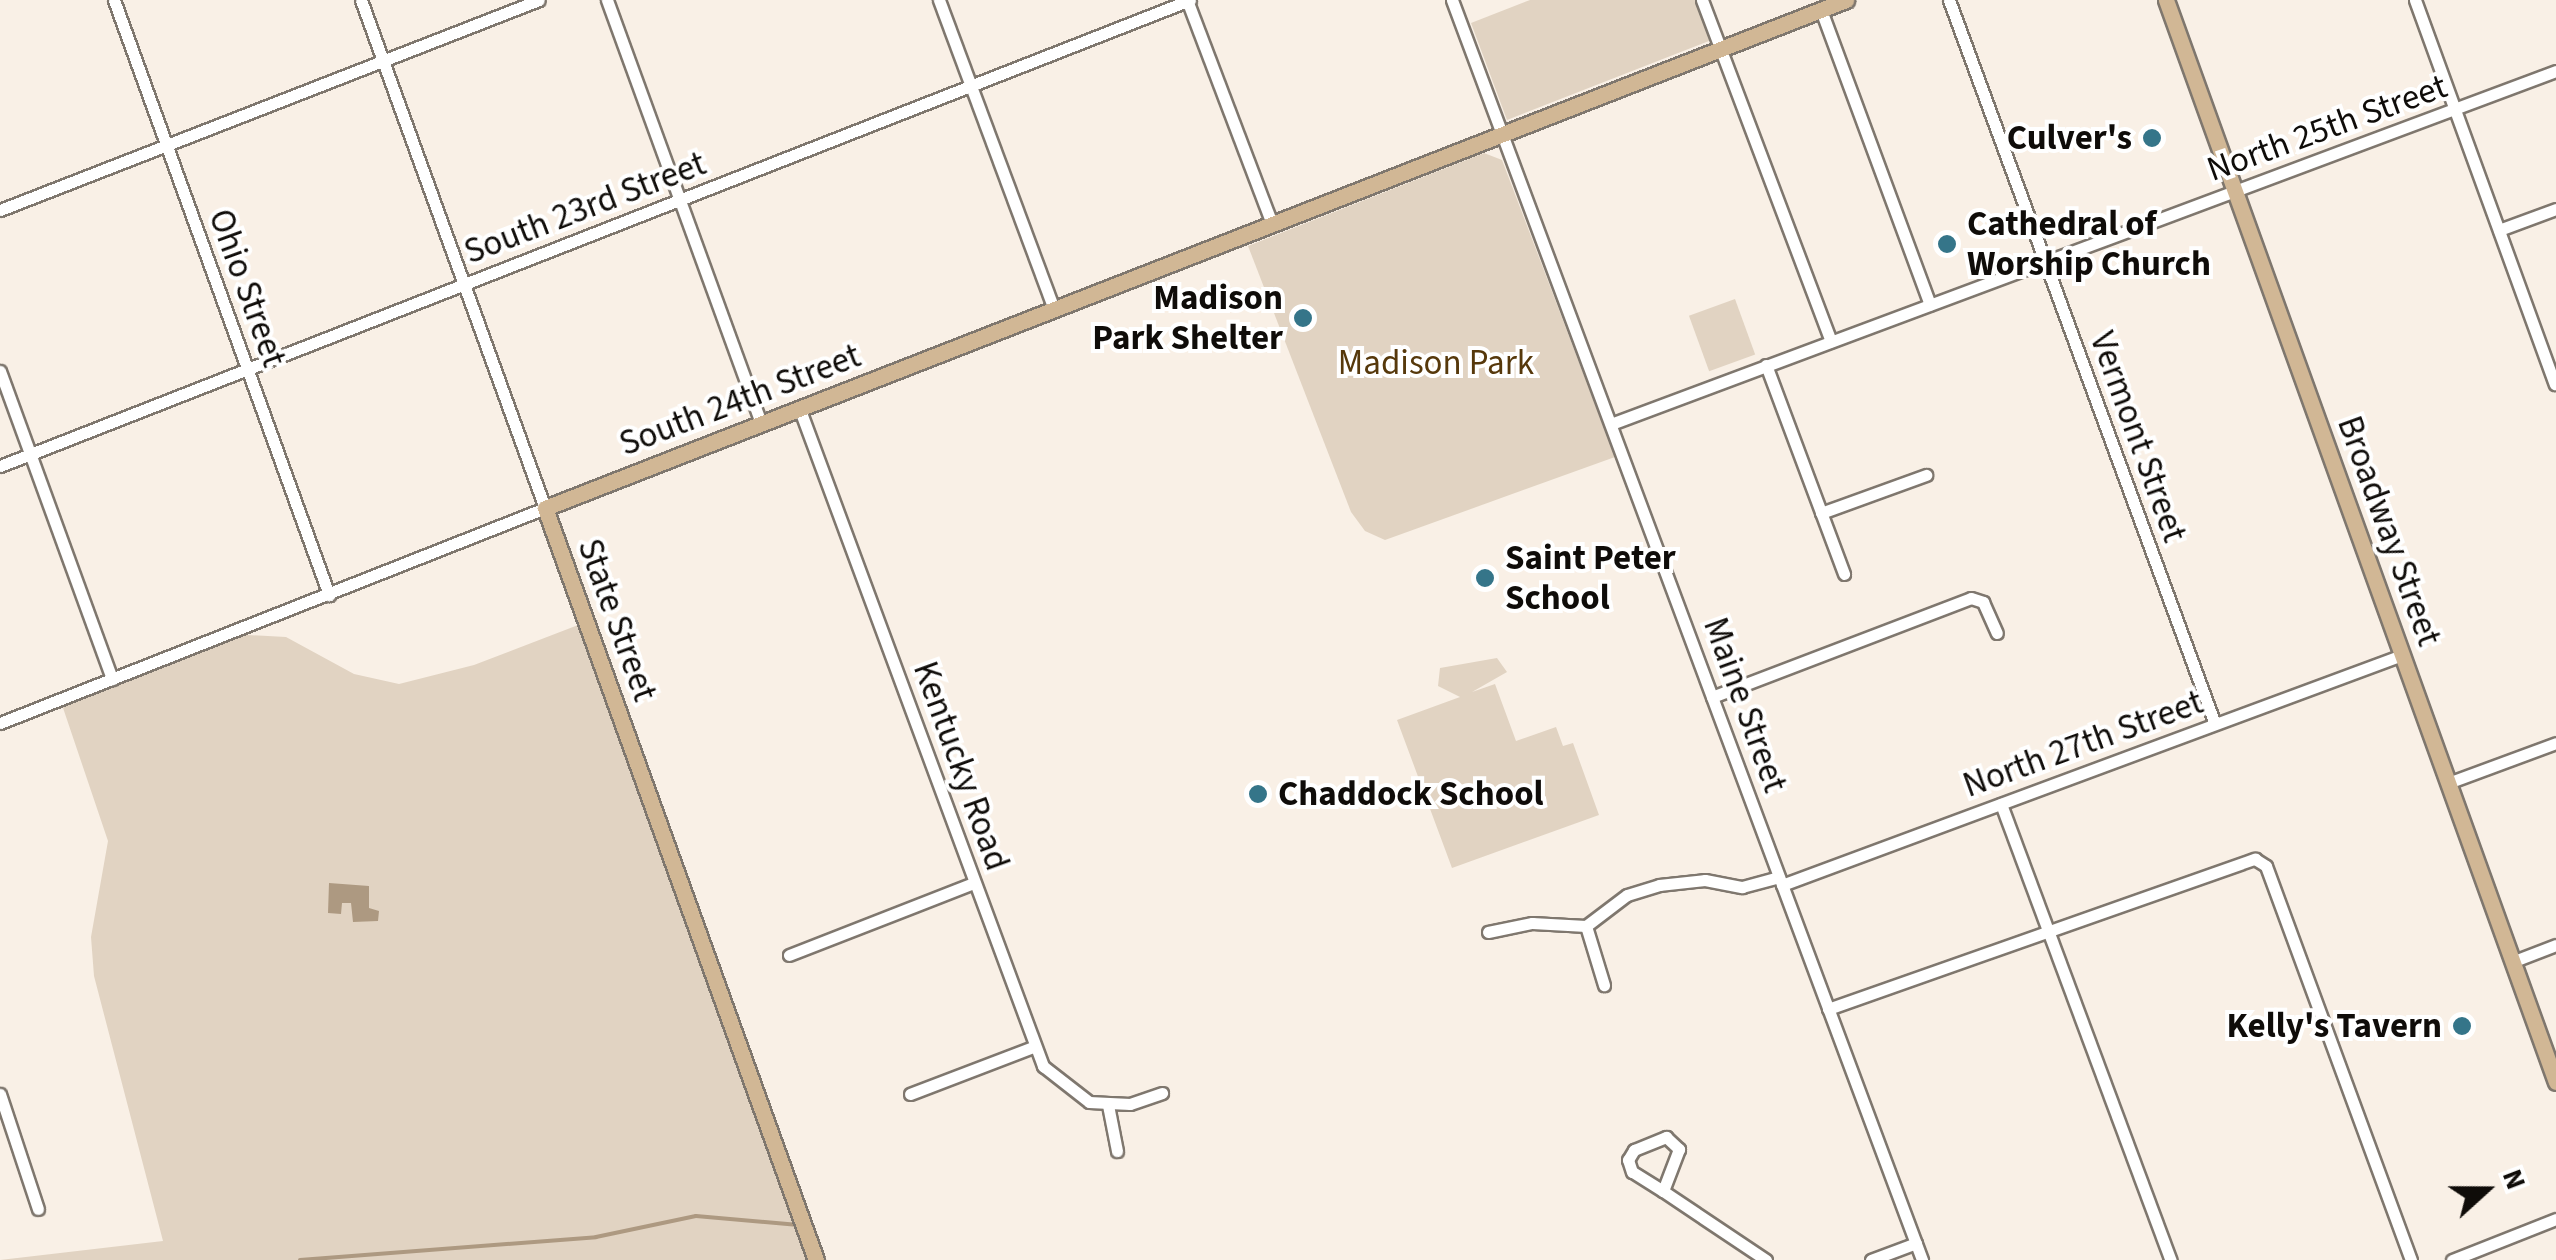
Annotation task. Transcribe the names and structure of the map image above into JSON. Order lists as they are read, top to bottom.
{
  "streets": {
    "main road": ["South 24th Street", "Broadway Street", "State Street"],
    "street": [
      "North 25th Street",
      "South 23rd Street",
      "Ohio Street",
      "Vermont Street",
      "Maine Street",
      "North 27th Street",
      "Kentucky Road"
    ]
  },
  "crossings": [
    ["North 25th Street", "Vermont Street"],
    ["North 25th Street", "Broadway Street"],
    ["North 25th Street", "Maine Street"],
    ["South 23rd Street", "Ohio Street"],
    ["South 23rd Street", "State Street"],
    ["Ohio Street", "South 24th Street"],
    ["South 24th Street", "State Street"],
    ["South 24th Street", "Maine Street"],
    ["South 24th Street", "Kentucky Road"],
    ["Vermont Street", "North 27th Street"],
    ["Broadway Street", "North 27th Street"],
    ["Maine Street", "North 27th Street"]
  ],
  "parks": ["Madison Park"],
  "places": [
    "Culver's",
    "Cathedral of Worship Church",
    "Madison Park Shelter",
    "Saint Peter School",
    "Chaddock School",
    "Kelly's Tavern"
  ],
  "north": "right"
}
